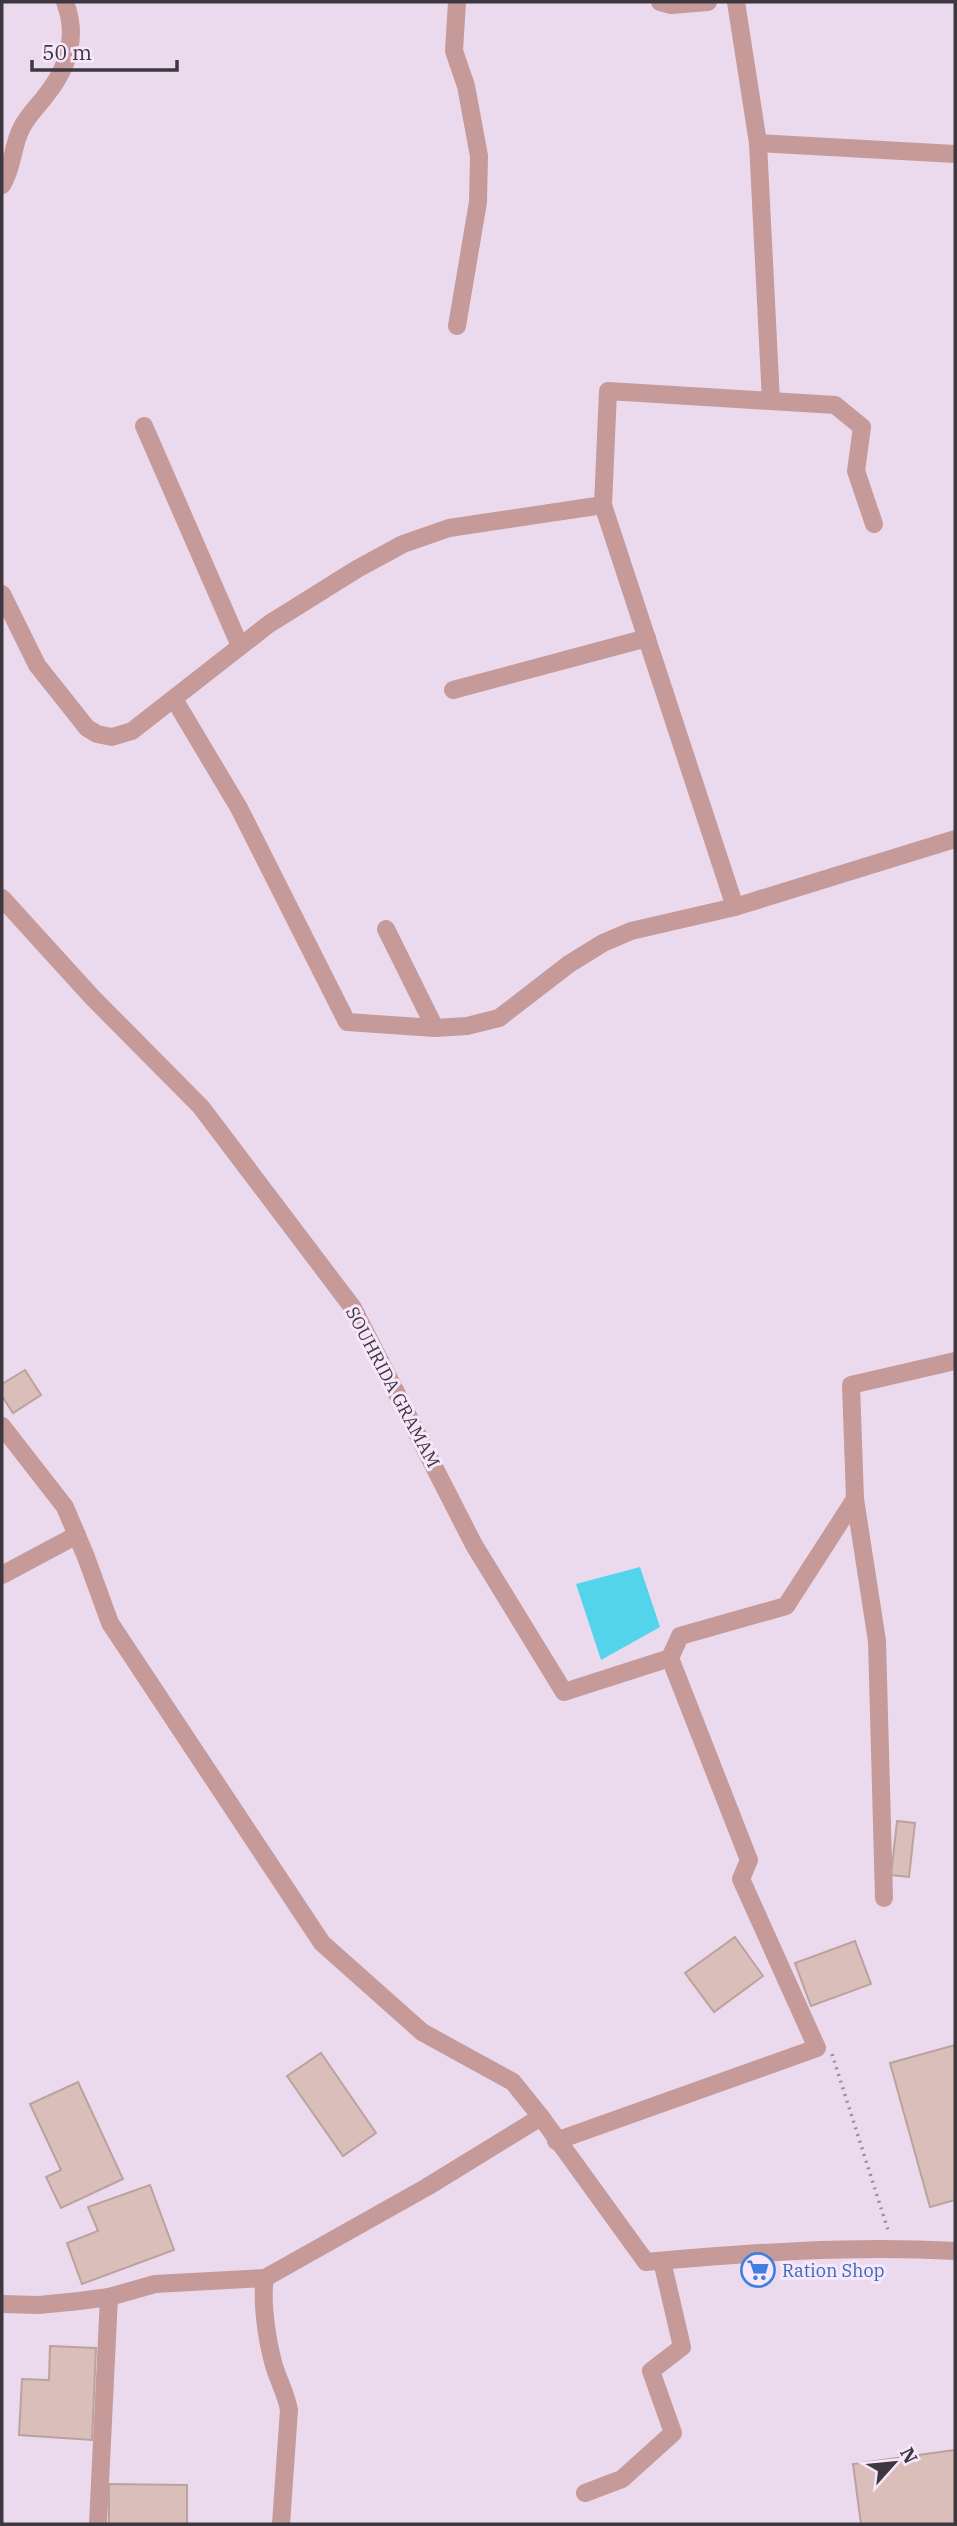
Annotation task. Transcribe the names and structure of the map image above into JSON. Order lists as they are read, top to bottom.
{
  "streets": {
    "street": ["SOUHRIDA GRAMAM"]
  },
  "places": {
    "supermarket": ["Ration Shop"]
  },
  "scale_bar": "50 m",
  "north": "top right"
}
